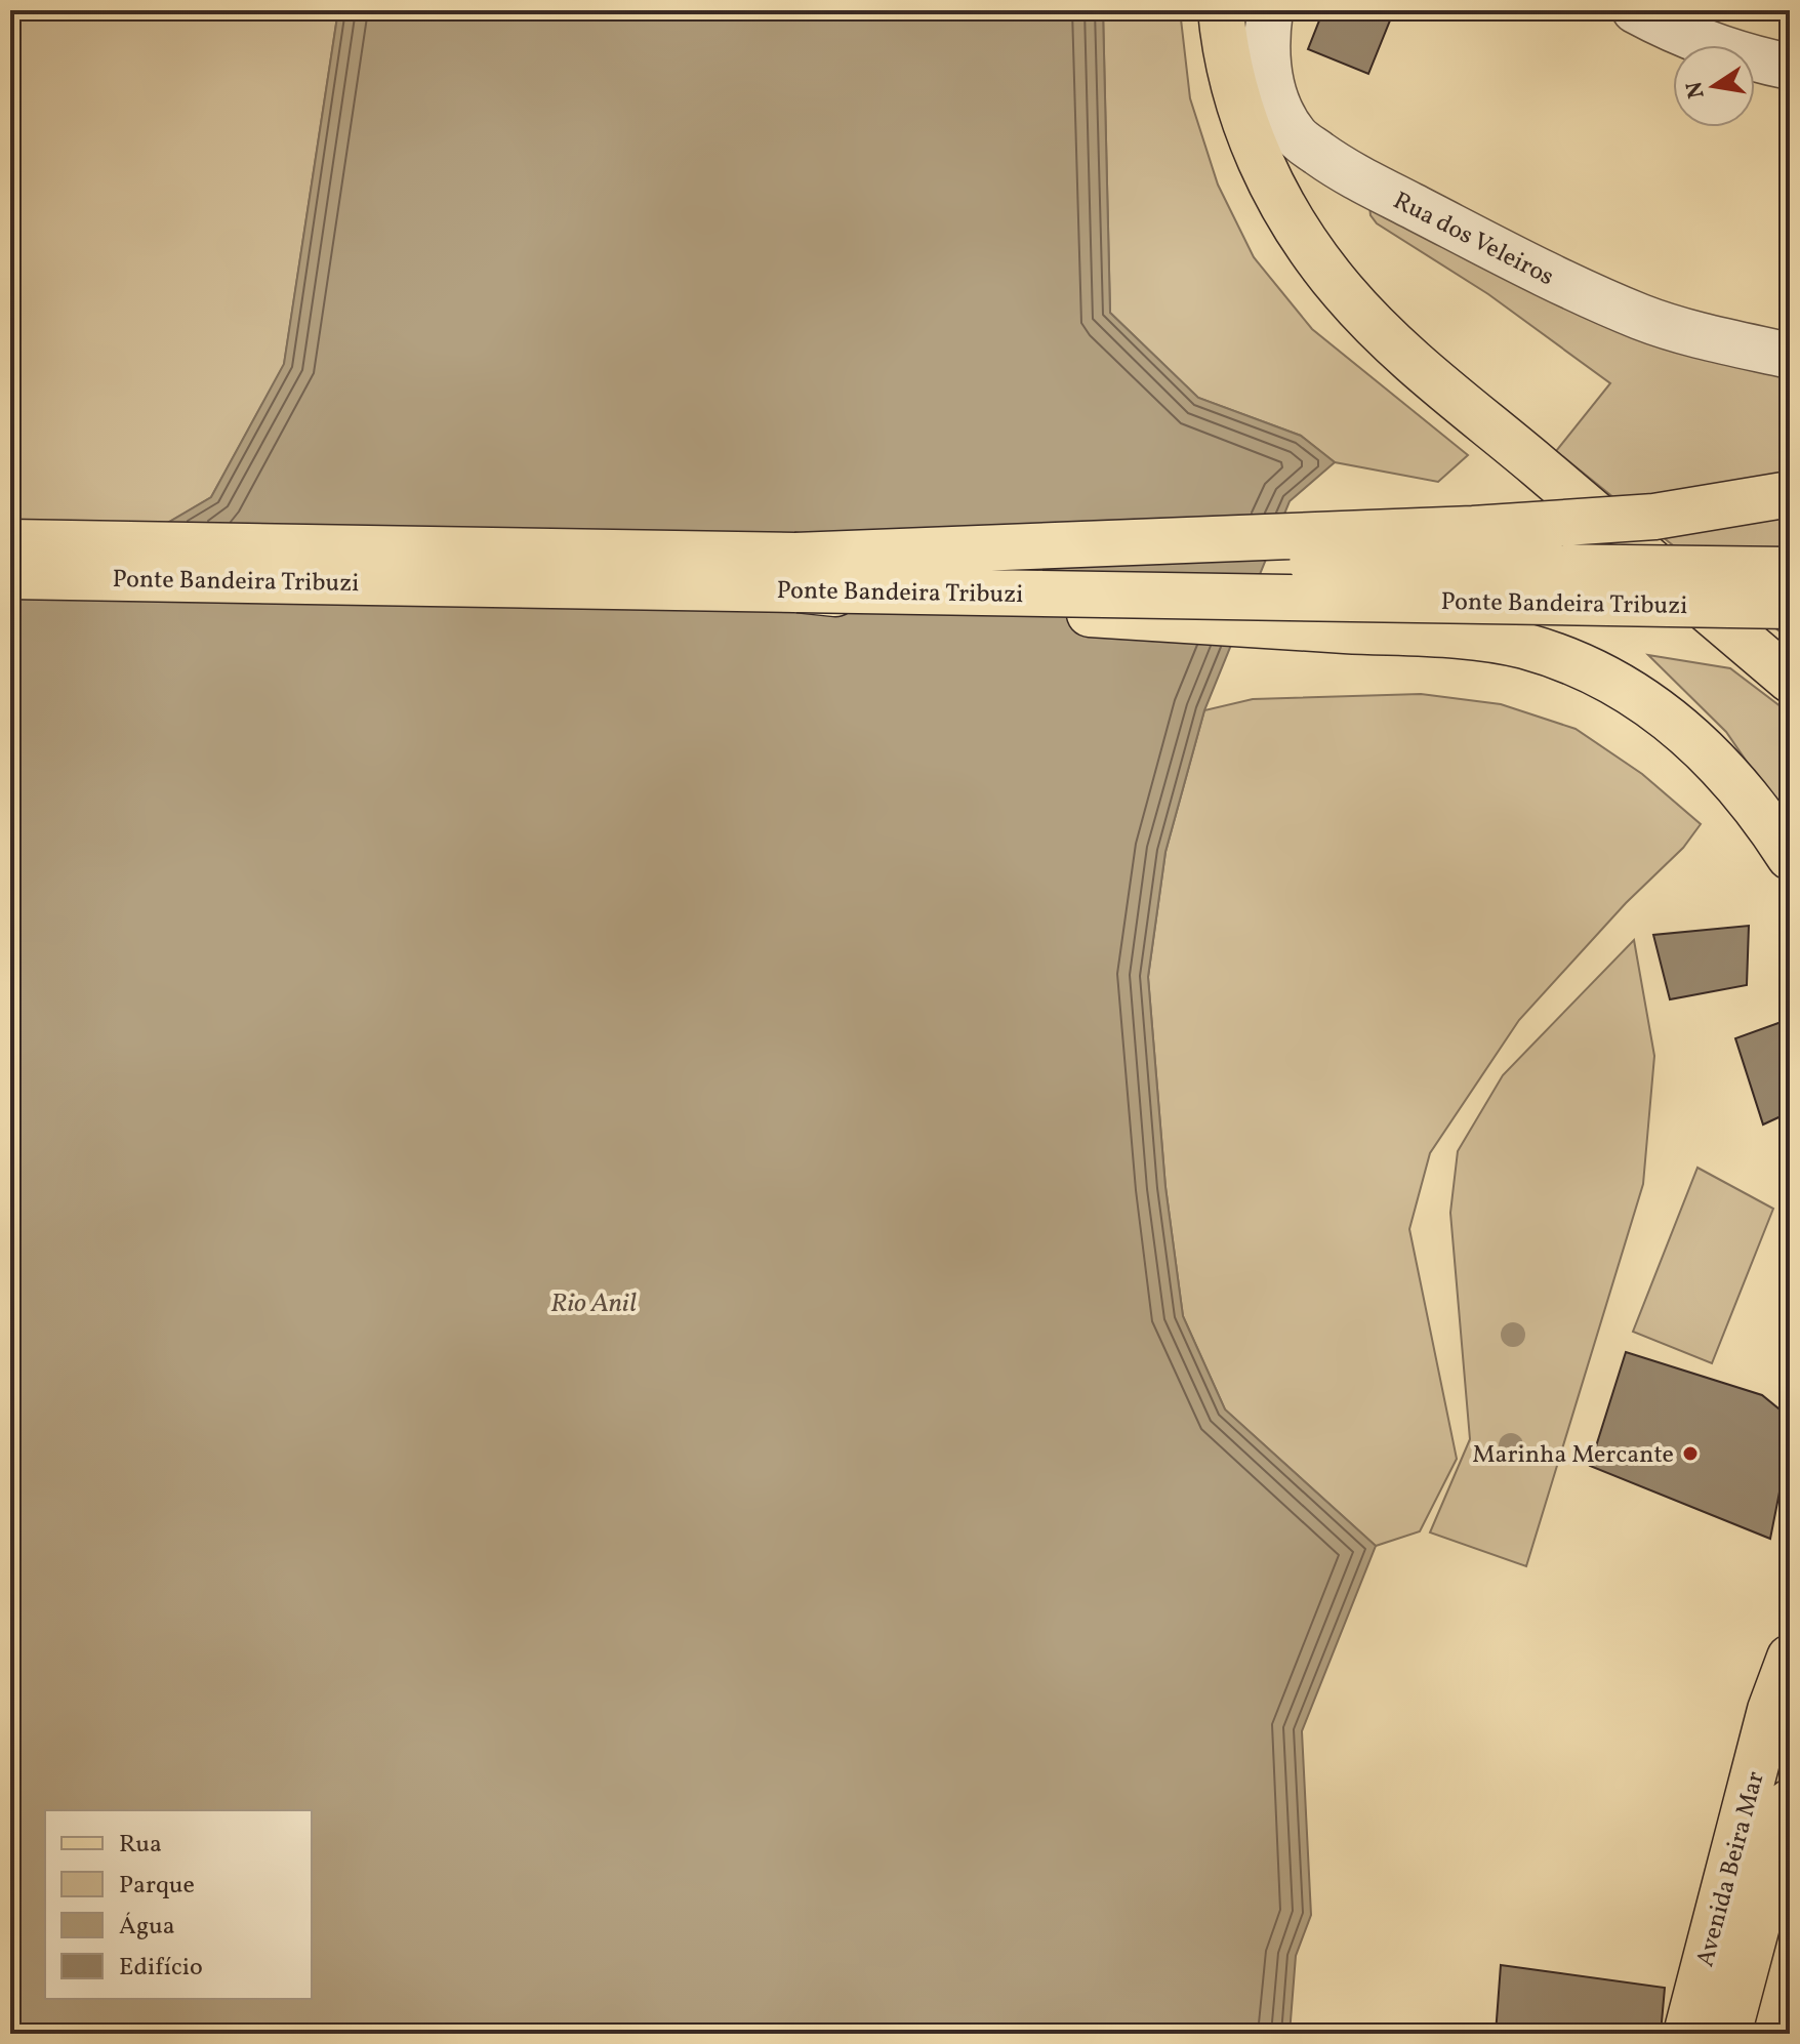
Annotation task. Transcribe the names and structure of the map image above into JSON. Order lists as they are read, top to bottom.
{
  "streets": {
    "main road": ["Ponte Bandeira Tribuzi", "Avenida Beira Mar"],
    "street": ["Rua dos Veleiros"]
  },
  "water": ["Rio Anil"],
  "places": ["Marinha Mercante"],
  "legend": [
    "Rua",
    "Parque",
    "Água",
    "Edifício"
  ],
  "north": "left"
}
